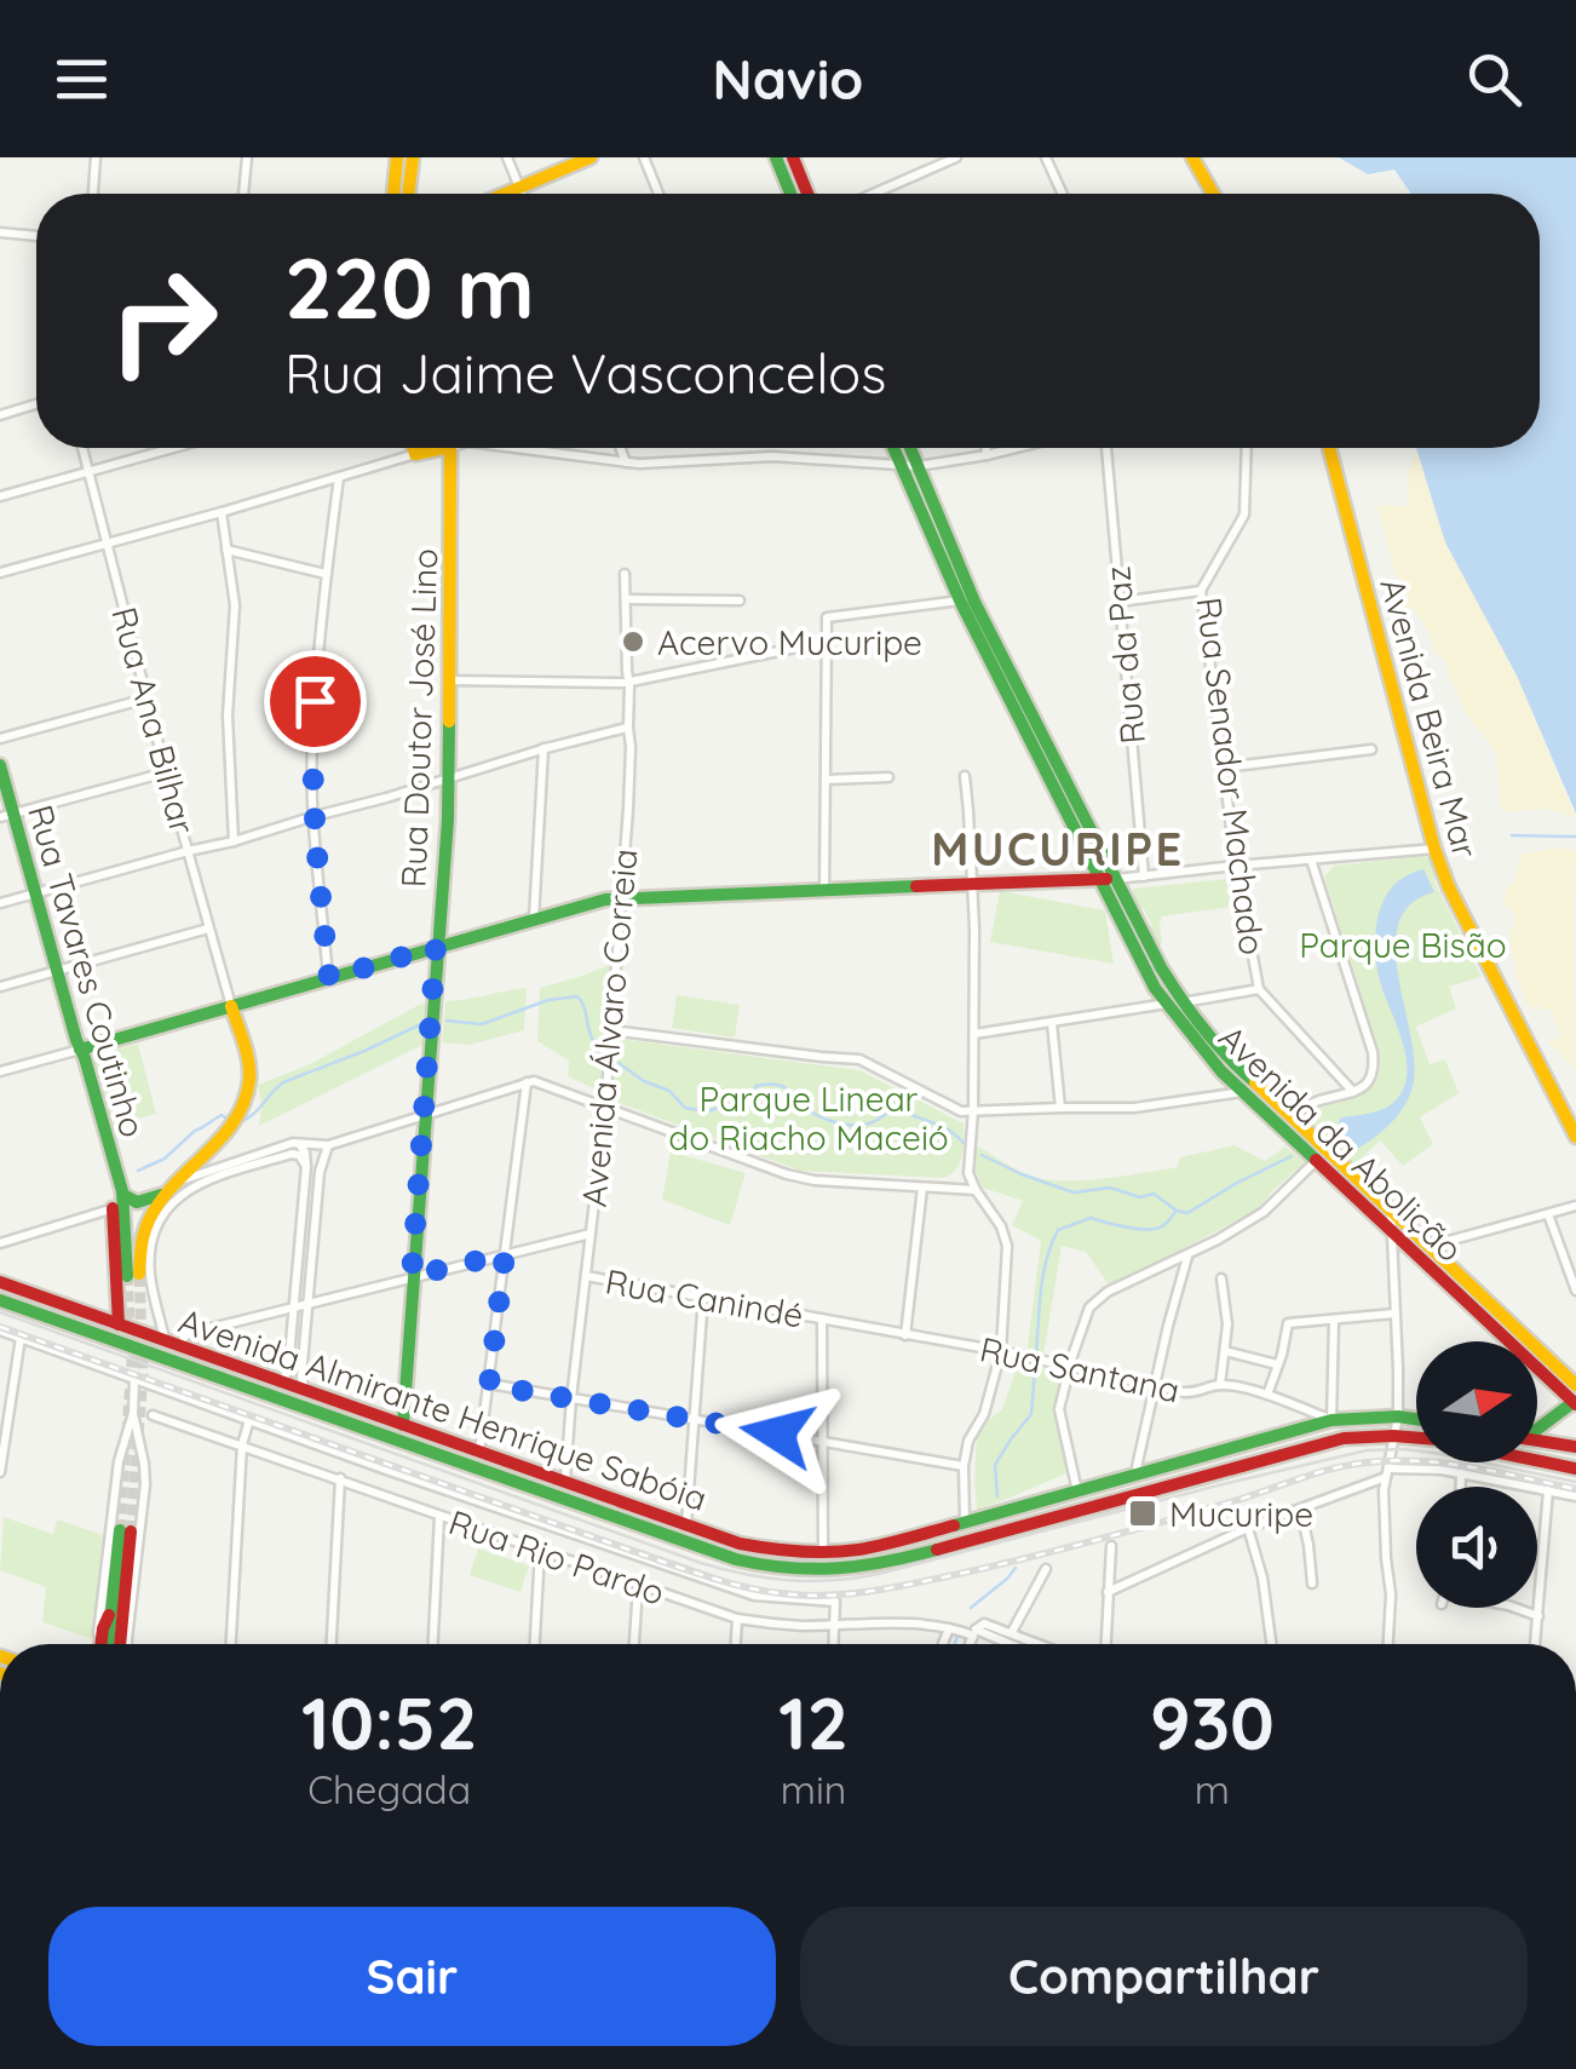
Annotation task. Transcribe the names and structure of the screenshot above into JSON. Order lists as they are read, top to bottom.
{
  "streets": {
    "main road": [
      "Rua Doutor José Lino",
      "Avenida Beira Mar",
      "Rua Tavares Coutinho",
      "Avenida da Abolição",
      "Avenida Almirante Henrique Sabóia"
    ],
    "street": [
      "Rua da Paz",
      "Rua Ana Bilhar",
      "Rua Senador Machado",
      "Avenida Álvaro Correia",
      "Rua Canindé",
      "Rua Santana",
      "Rua Rio Pardo"
    ]
  },
  "crossings": [
    ["Rua Doutor José Lino", "Avenida Almirante Henrique Sabóia"],
    ["Avenida Álvaro Correia", "Rua Canindé"],
    ["Avenida Álvaro Correia", "Avenida Almirante Henrique Sabóia"],
    ["Rua Canindé", "Rua Santana"],
    ["Rua Santana", "Avenida Almirante Henrique Sabóia"]
  ],
  "districts": ["MUCURIPE"],
  "parks": ["Parque Bisão", "Parque Linear do Riacho Maceió"],
  "places": {
    "other": ["Acervo Mucuripe"],
    "transit": ["Mucuripe"]
  },
  "north": "right",
  "page": {
    "header": "Navio",
    "turn": ["220 m", "Rua Jaime Vasconcelos"],
    "eta": [
      "10:52",
      "Chegada",
      "12",
      "min",
      "930",
      "m"
    ],
    "buttons": ["Sair", "Compartilhar"]
  }
}
